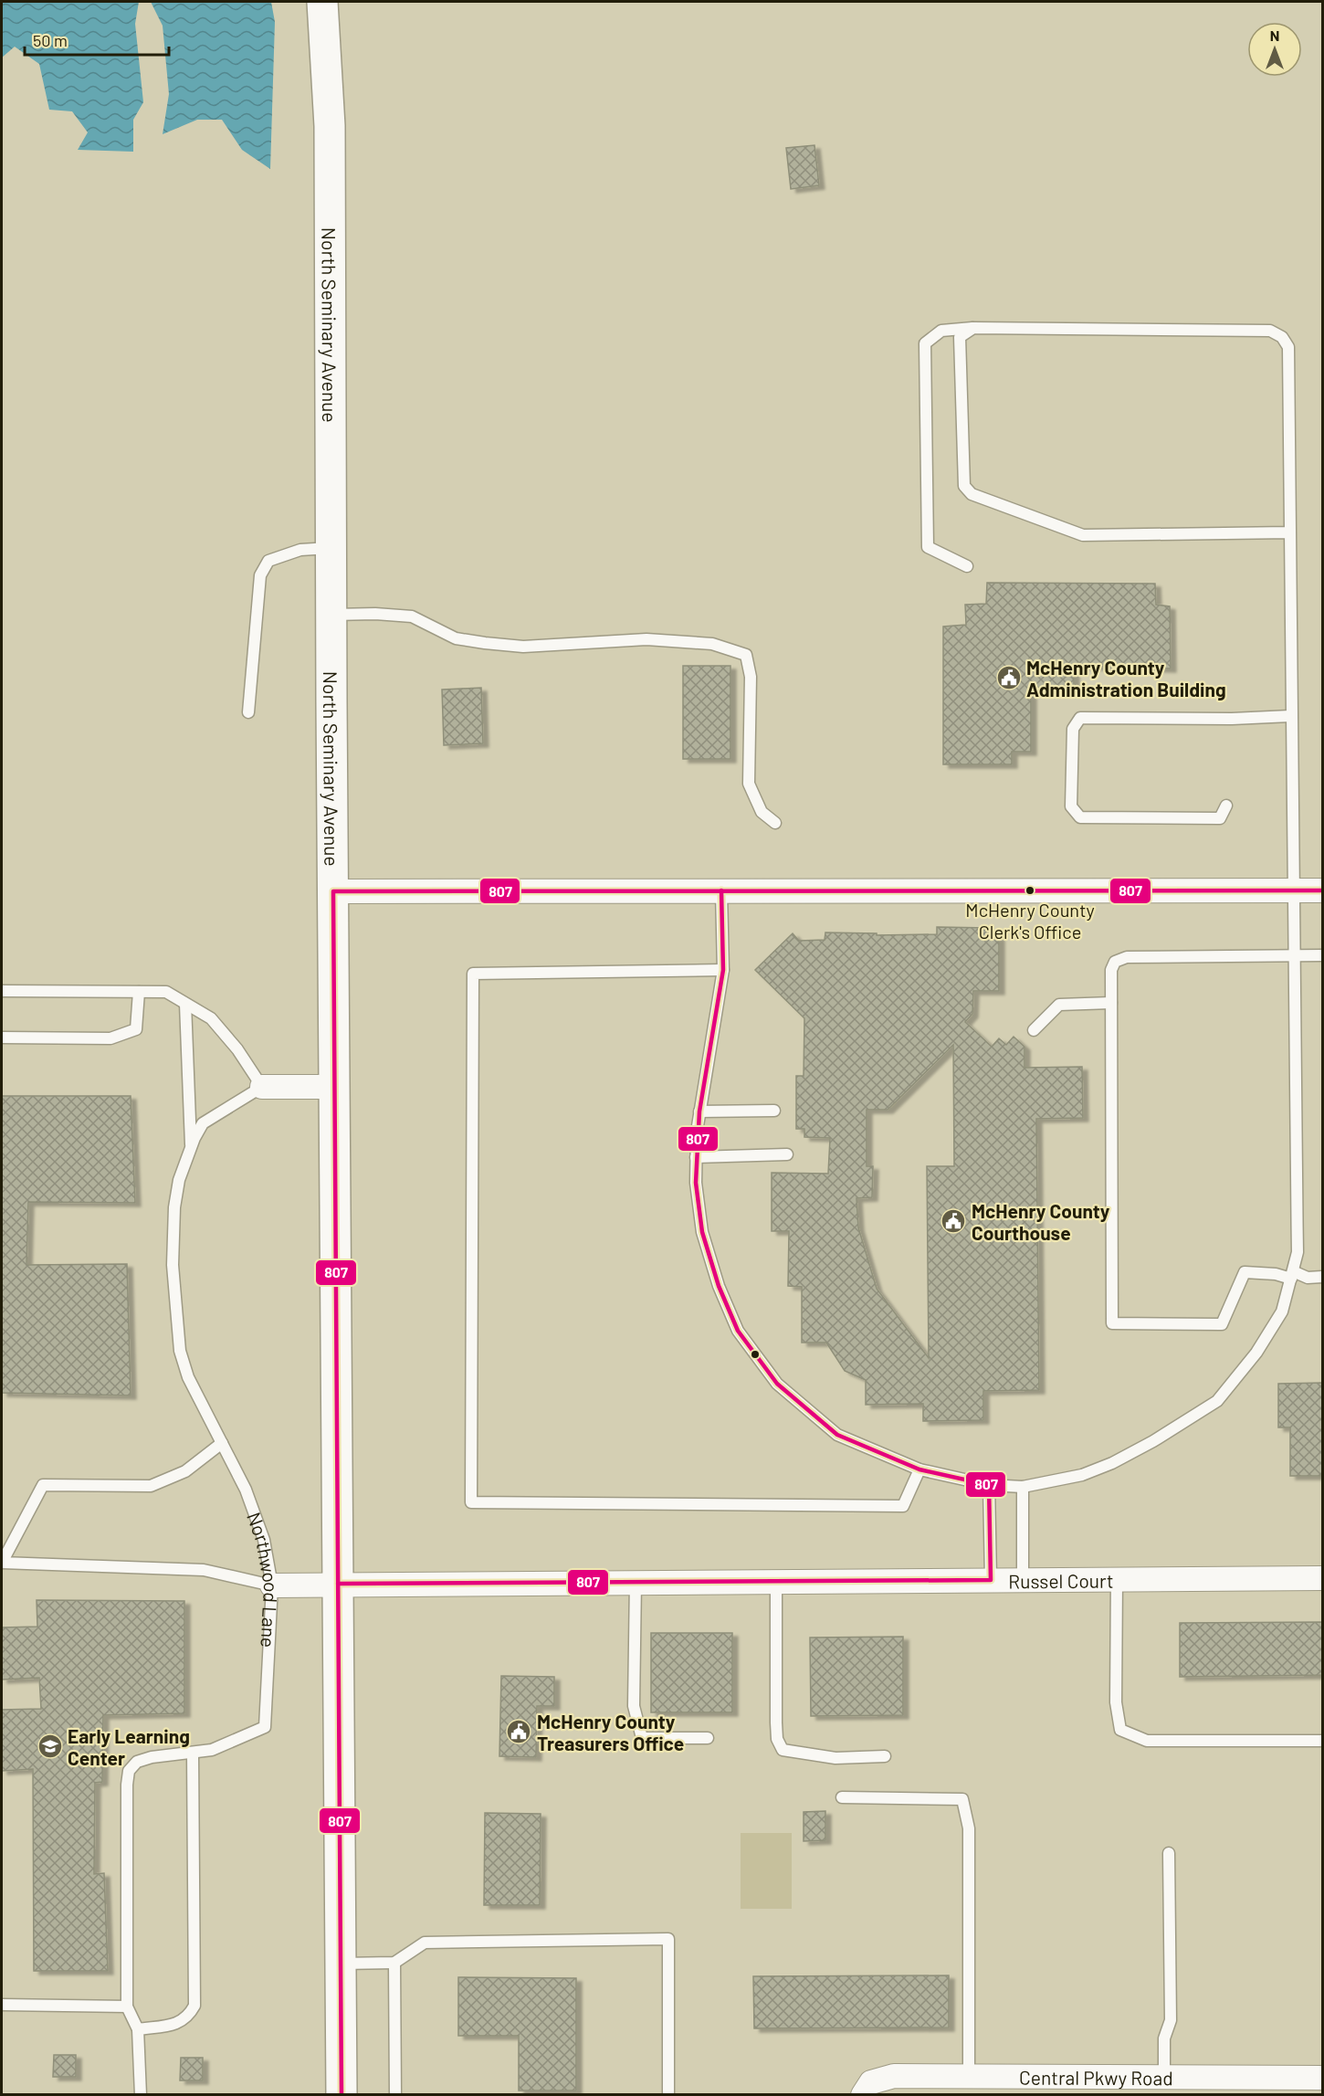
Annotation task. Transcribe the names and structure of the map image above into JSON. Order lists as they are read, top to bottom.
{
  "streets": {
    "main road": ["North Seminary Avenue"],
    "street": ["Russel Court", "Central Pkwy Road"],
    "lane": ["Northwood Lane"]
  },
  "crossings": [
    ["North Seminary Avenue", "Russel Court"],
    ["Northwood Lane", "Russel Court"]
  ],
  "places": {
    "public building": ["McHenry County Administration Building", "McHenry County Courthouse", "McHenry County Treasurers Office"],
    "other": ["McHenry County Clerk's Office"],
    "school or university": ["Early Learning Center"]
  },
  "lines": ["transit line 807"],
  "scale_bar": "50 m",
  "north": "top"
}
